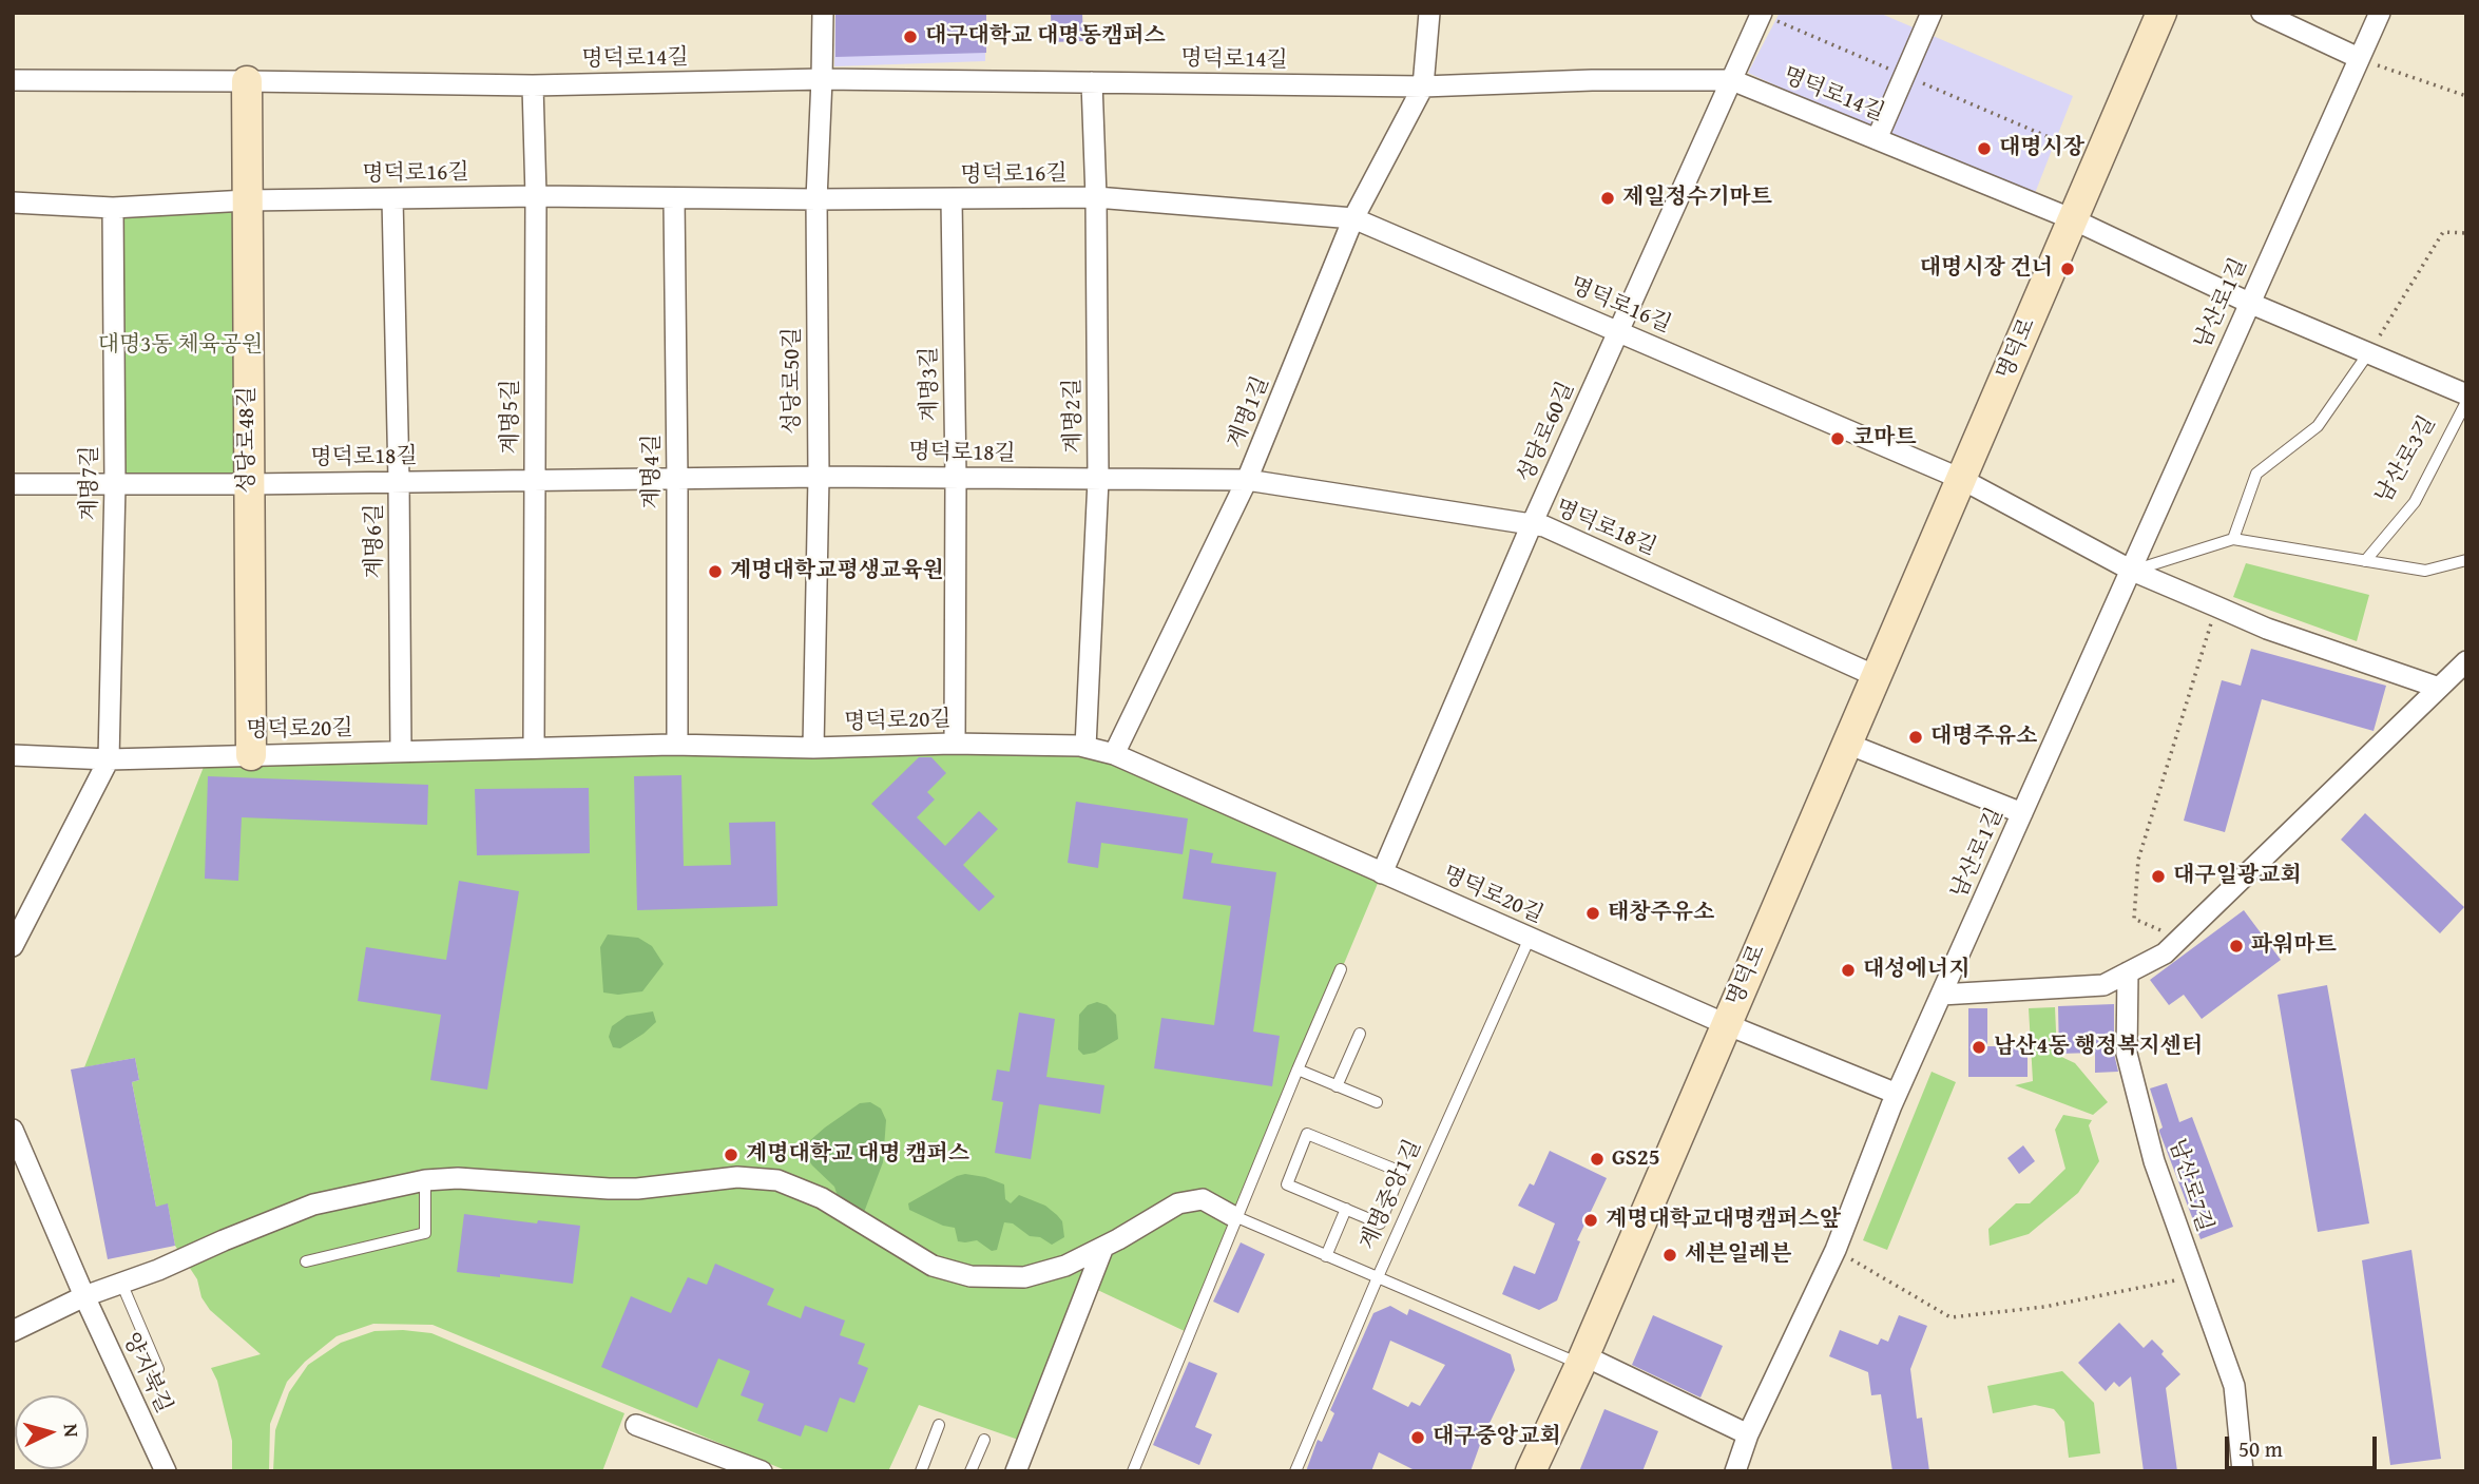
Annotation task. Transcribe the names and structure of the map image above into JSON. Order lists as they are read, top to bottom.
{
  "streets": {
    "main road": ["명덕로", "성당로48길"],
    "street": [
      "명덕로14길",
      "명덕로16길",
      "남산로1길",
      "성당로50길",
      "계명3길",
      "계명1길",
      "계명2길",
      "계명5길",
      "성당로60길",
      "명덕로18길",
      "계명4길",
      "계명7길",
      "계명6길",
      "명덕로20길",
      "남산로7길",
      "양지북길"
    ],
    "lane": ["남산로3길", "계명중앙1길"]
  },
  "crossings": [
    ["명덕로14길", "명덕로"],
    ["명덕로14길", "성당로50길"],
    ["명덕로14길", "계명1길"],
    ["명덕로14길", "계명2길"],
    ["명덕로14길", "계명5길"],
    ["명덕로14길", "성당로60길"],
    ["명덕로14길", "성당로48길"],
    ["명덕로16길", "명덕로"],
    ["명덕로16길", "성당로50길"],
    ["명덕로16길", "계명3길"],
    ["명덕로16길", "계명1길"],
    ["명덕로16길", "계명2길"],
    ["명덕로16길", "계명5길"],
    ["명덕로16길", "성당로60길"],
    ["명덕로16길", "성당로48길"],
    ["명덕로16길", "계명4길"],
    ["명덕로16길", "계명7길"],
    ["명덕로16길", "계명6길"],
    ["남산로1길", "명덕로20길"],
    ["명덕로", "명덕로18길"],
    ["명덕로", "명덕로20길"],
    ["성당로50길", "명덕로18길"],
    ["성당로50길", "명덕로20길"],
    ["계명3길", "명덕로18길"],
    ["계명3길", "명덕로20길"],
    ["계명1길", "명덕로18길"],
    ["계명1길", "명덕로20길"],
    ["계명2길", "명덕로18길"],
    ["계명2길", "명덕로20길"],
    ["계명5길", "명덕로18길"],
    ["계명5길", "명덕로20길"],
    ["성당로60길", "명덕로18길"],
    ["성당로60길", "명덕로20길"],
    ["성당로48길", "명덕로18길"],
    ["성당로48길", "명덕로20길"],
    ["명덕로18길", "계명4길"],
    ["명덕로18길", "계명7길"],
    ["명덕로18길", "계명6길"],
    ["계명4길", "명덕로20길"],
    ["계명7길", "명덕로20길"],
    ["계명6길", "명덕로20길"],
    ["명덕로20길", "계명중앙1길"]
  ],
  "parks": ["대명3동 체육공원"],
  "places": [
    "대구대학교 대명동캠퍼스",
    "대명시장",
    "제일정수기마트",
    "대명시장 건너",
    "코마트",
    "계명대학교평생교육원",
    "대명주유소",
    "대구일광교회",
    "태창주유소",
    "파워마트",
    "대성에너지",
    "남산4동 행정복지센터",
    "계명대학교 대명 캠퍼스",
    "GS25",
    "계명대학교대명캠퍼스앞",
    "세븐일레븐",
    "대구중앙교회"
  ],
  "scale_bar": "50 m",
  "north": "right"
}
